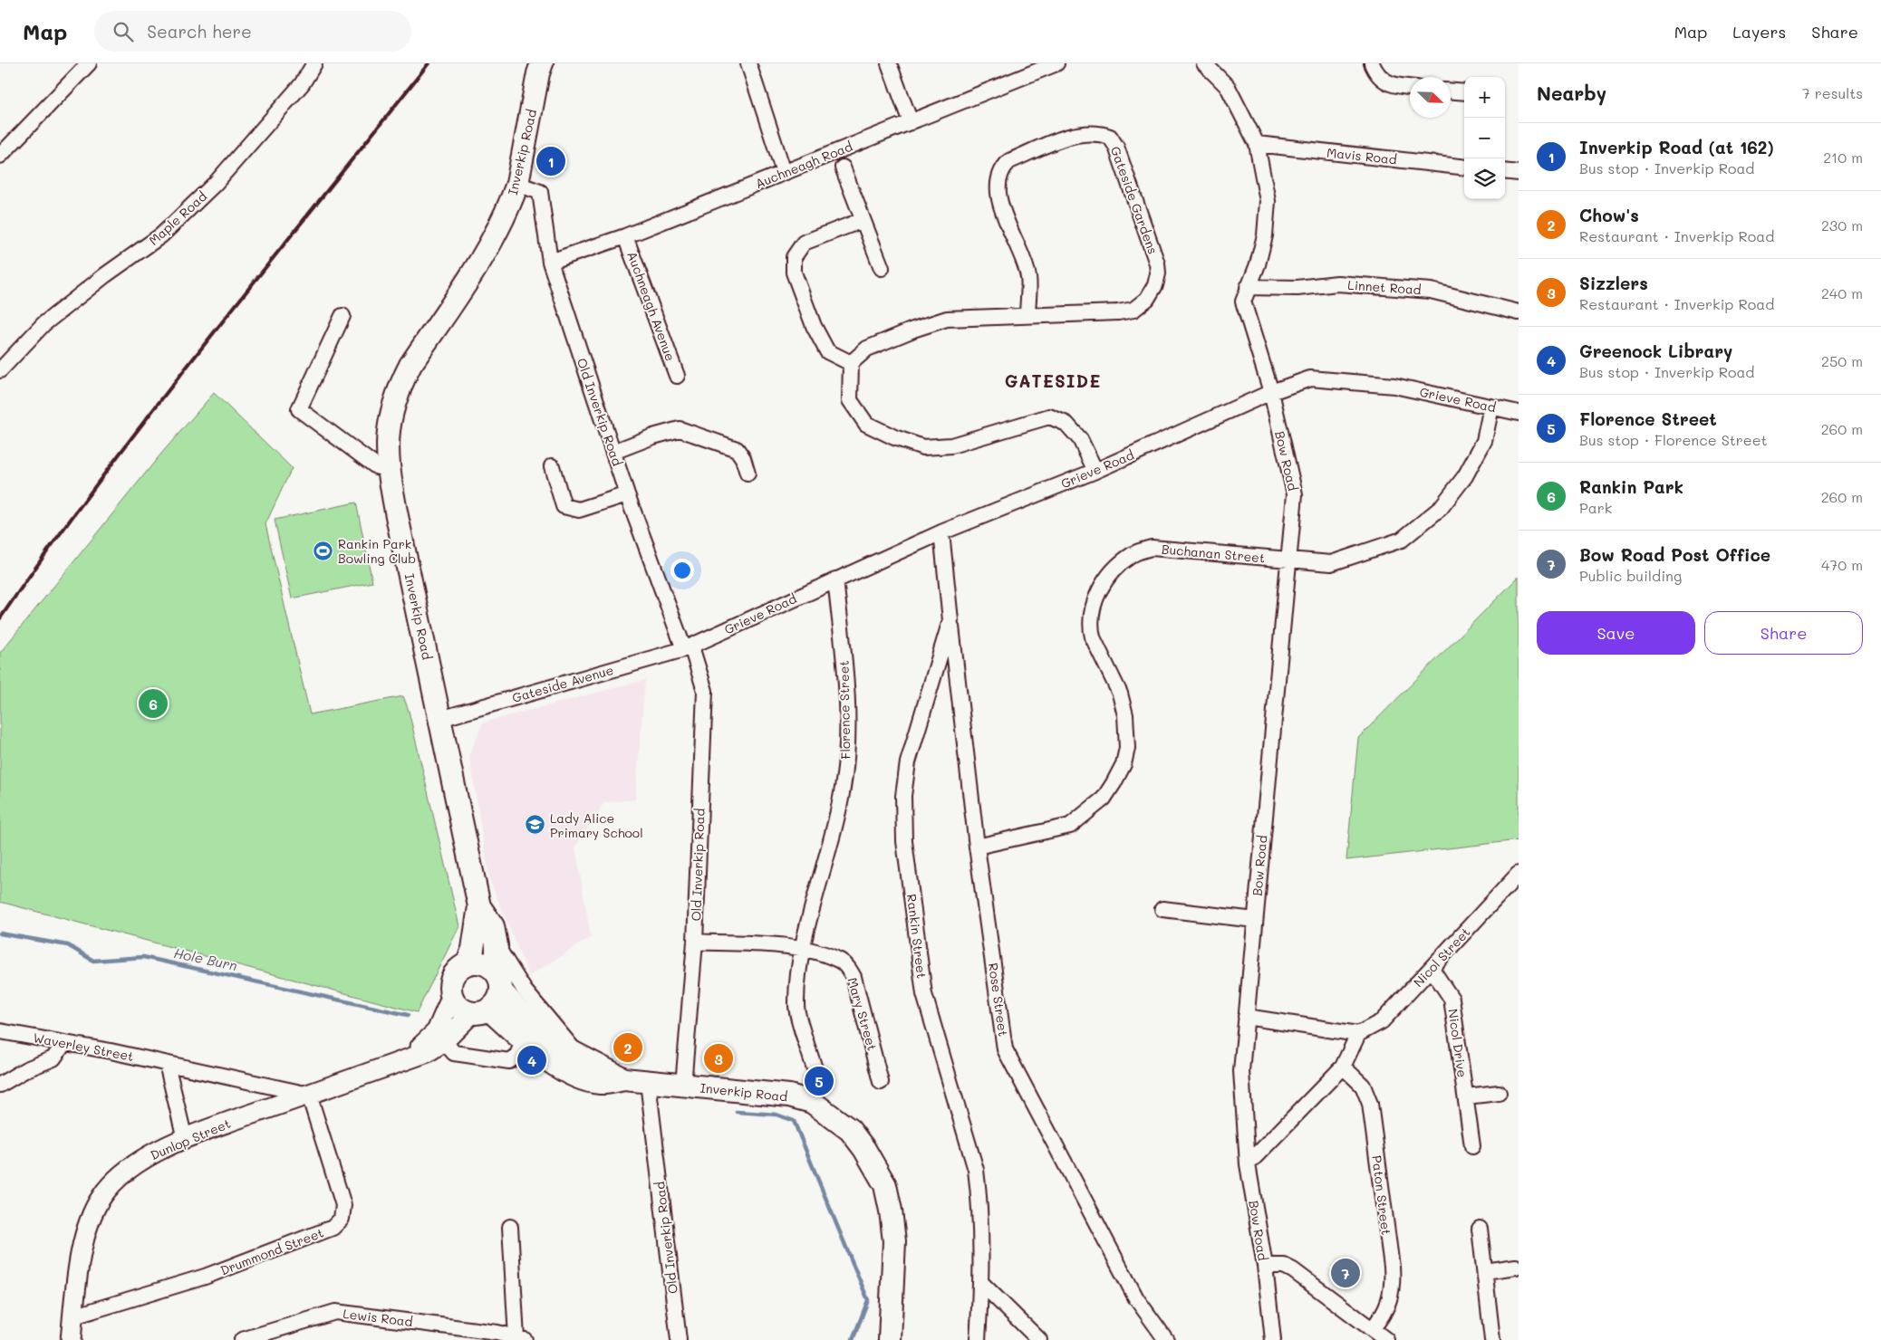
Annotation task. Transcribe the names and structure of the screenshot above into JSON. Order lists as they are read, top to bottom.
{
  "streets": {
    "highway": ["Inverkip Road"],
    "main road": ["Dunlop Street"],
    "street": [
      "Mavis Road",
      "Auchneagh Road",
      "Gateside Gardens",
      "Maple Road",
      "Linnet Road",
      "Auchneagh Avenue",
      "Grieve Road",
      "Old Inverkip Road",
      "Bow Road",
      "Buchanan Street",
      "Gateside Avenue",
      "Florence Street",
      "Rankin Street",
      "Nicol Street",
      "Rose Street",
      "Mary Street",
      "Nicol Drive",
      "Waverley Street",
      "Paton Street",
      "Drummond Street",
      "Lewis Road"
    ]
  },
  "crossings": [
    ["Inverkip Road", "Old Inverkip Road"],
    ["Inverkip Road", "Gateside Avenue"],
    ["Inverkip Road", "Dunlop Street"],
    ["Mavis Road", "Bow Road"],
    ["Auchneagh Road", "Auchneagh Avenue"],
    ["Auchneagh Road", "Old Inverkip Road"],
    ["Linnet Road", "Bow Road"],
    ["Grieve Road", "Old Inverkip Road"],
    ["Grieve Road", "Bow Road"],
    ["Grieve Road", "Buchanan Street"],
    ["Grieve Road", "Gateside Avenue"],
    ["Grieve Road", "Florence Street"],
    ["Grieve Road", "Rankin Street"],
    ["Old Inverkip Road", "Gateside Avenue"],
    ["Old Inverkip Road", "Mary Street"],
    ["Bow Road", "Buchanan Street"],
    ["Buchanan Street", "Rose Street"],
    ["Florence Street", "Mary Street"],
    ["Rankin Street", "Rose Street"],
    ["Nicol Street", "Nicol Drive"],
    ["Waverley Street", "Dunlop Street"],
    ["Waverley Street", "Drummond Street"],
    ["Dunlop Street", "Drummond Street"]
  ],
  "districts": ["GATESIDE"],
  "water": ["Hole Burn"],
  "places": {
    "sports": ["Rankin Park Bowling Club"],
    "school or university": ["Lady Alice Primary School"]
  },
  "north": "bottom right",
  "page": {
    "header": "Map",
    "search": "Search here",
    "nav": ["Map", "Layers", "Share"],
    "heading": ["Nearby", "7 results"],
    "map_buttons": ["+", "−"],
    "list": [
      {
        "mark": "1",
        "name": "Inverkip Road (at 162)",
        "note": "Bus stop · Inverkip Road",
        "value": "210 m"
      },
      {
        "mark": "2",
        "name": "Chow's",
        "note": "Restaurant · Inverkip Road",
        "value": "230 m"
      },
      {
        "mark": "3",
        "name": "Sizzlers",
        "note": "Restaurant · Inverkip Road",
        "value": "240 m"
      },
      {
        "mark": "4",
        "name": "Greenock Library",
        "note": "Bus stop · Inverkip Road",
        "value": "250 m"
      },
      {
        "mark": "5",
        "name": "Florence Street",
        "note": "Bus stop · Florence Street",
        "value": "260 m"
      },
      {
        "mark": "6",
        "name": "Rankin Park",
        "note": "Park",
        "value": "260 m"
      },
      {
        "mark": "7",
        "name": "Bow Road Post Office",
        "note": "Public building",
        "value": "470 m"
      }
    ],
    "pins": [
      "1",
      "6",
      "2",
      "3",
      "4",
      "5",
      "7"
    ],
    "buttons": ["Save", "Share"]
  }
}
